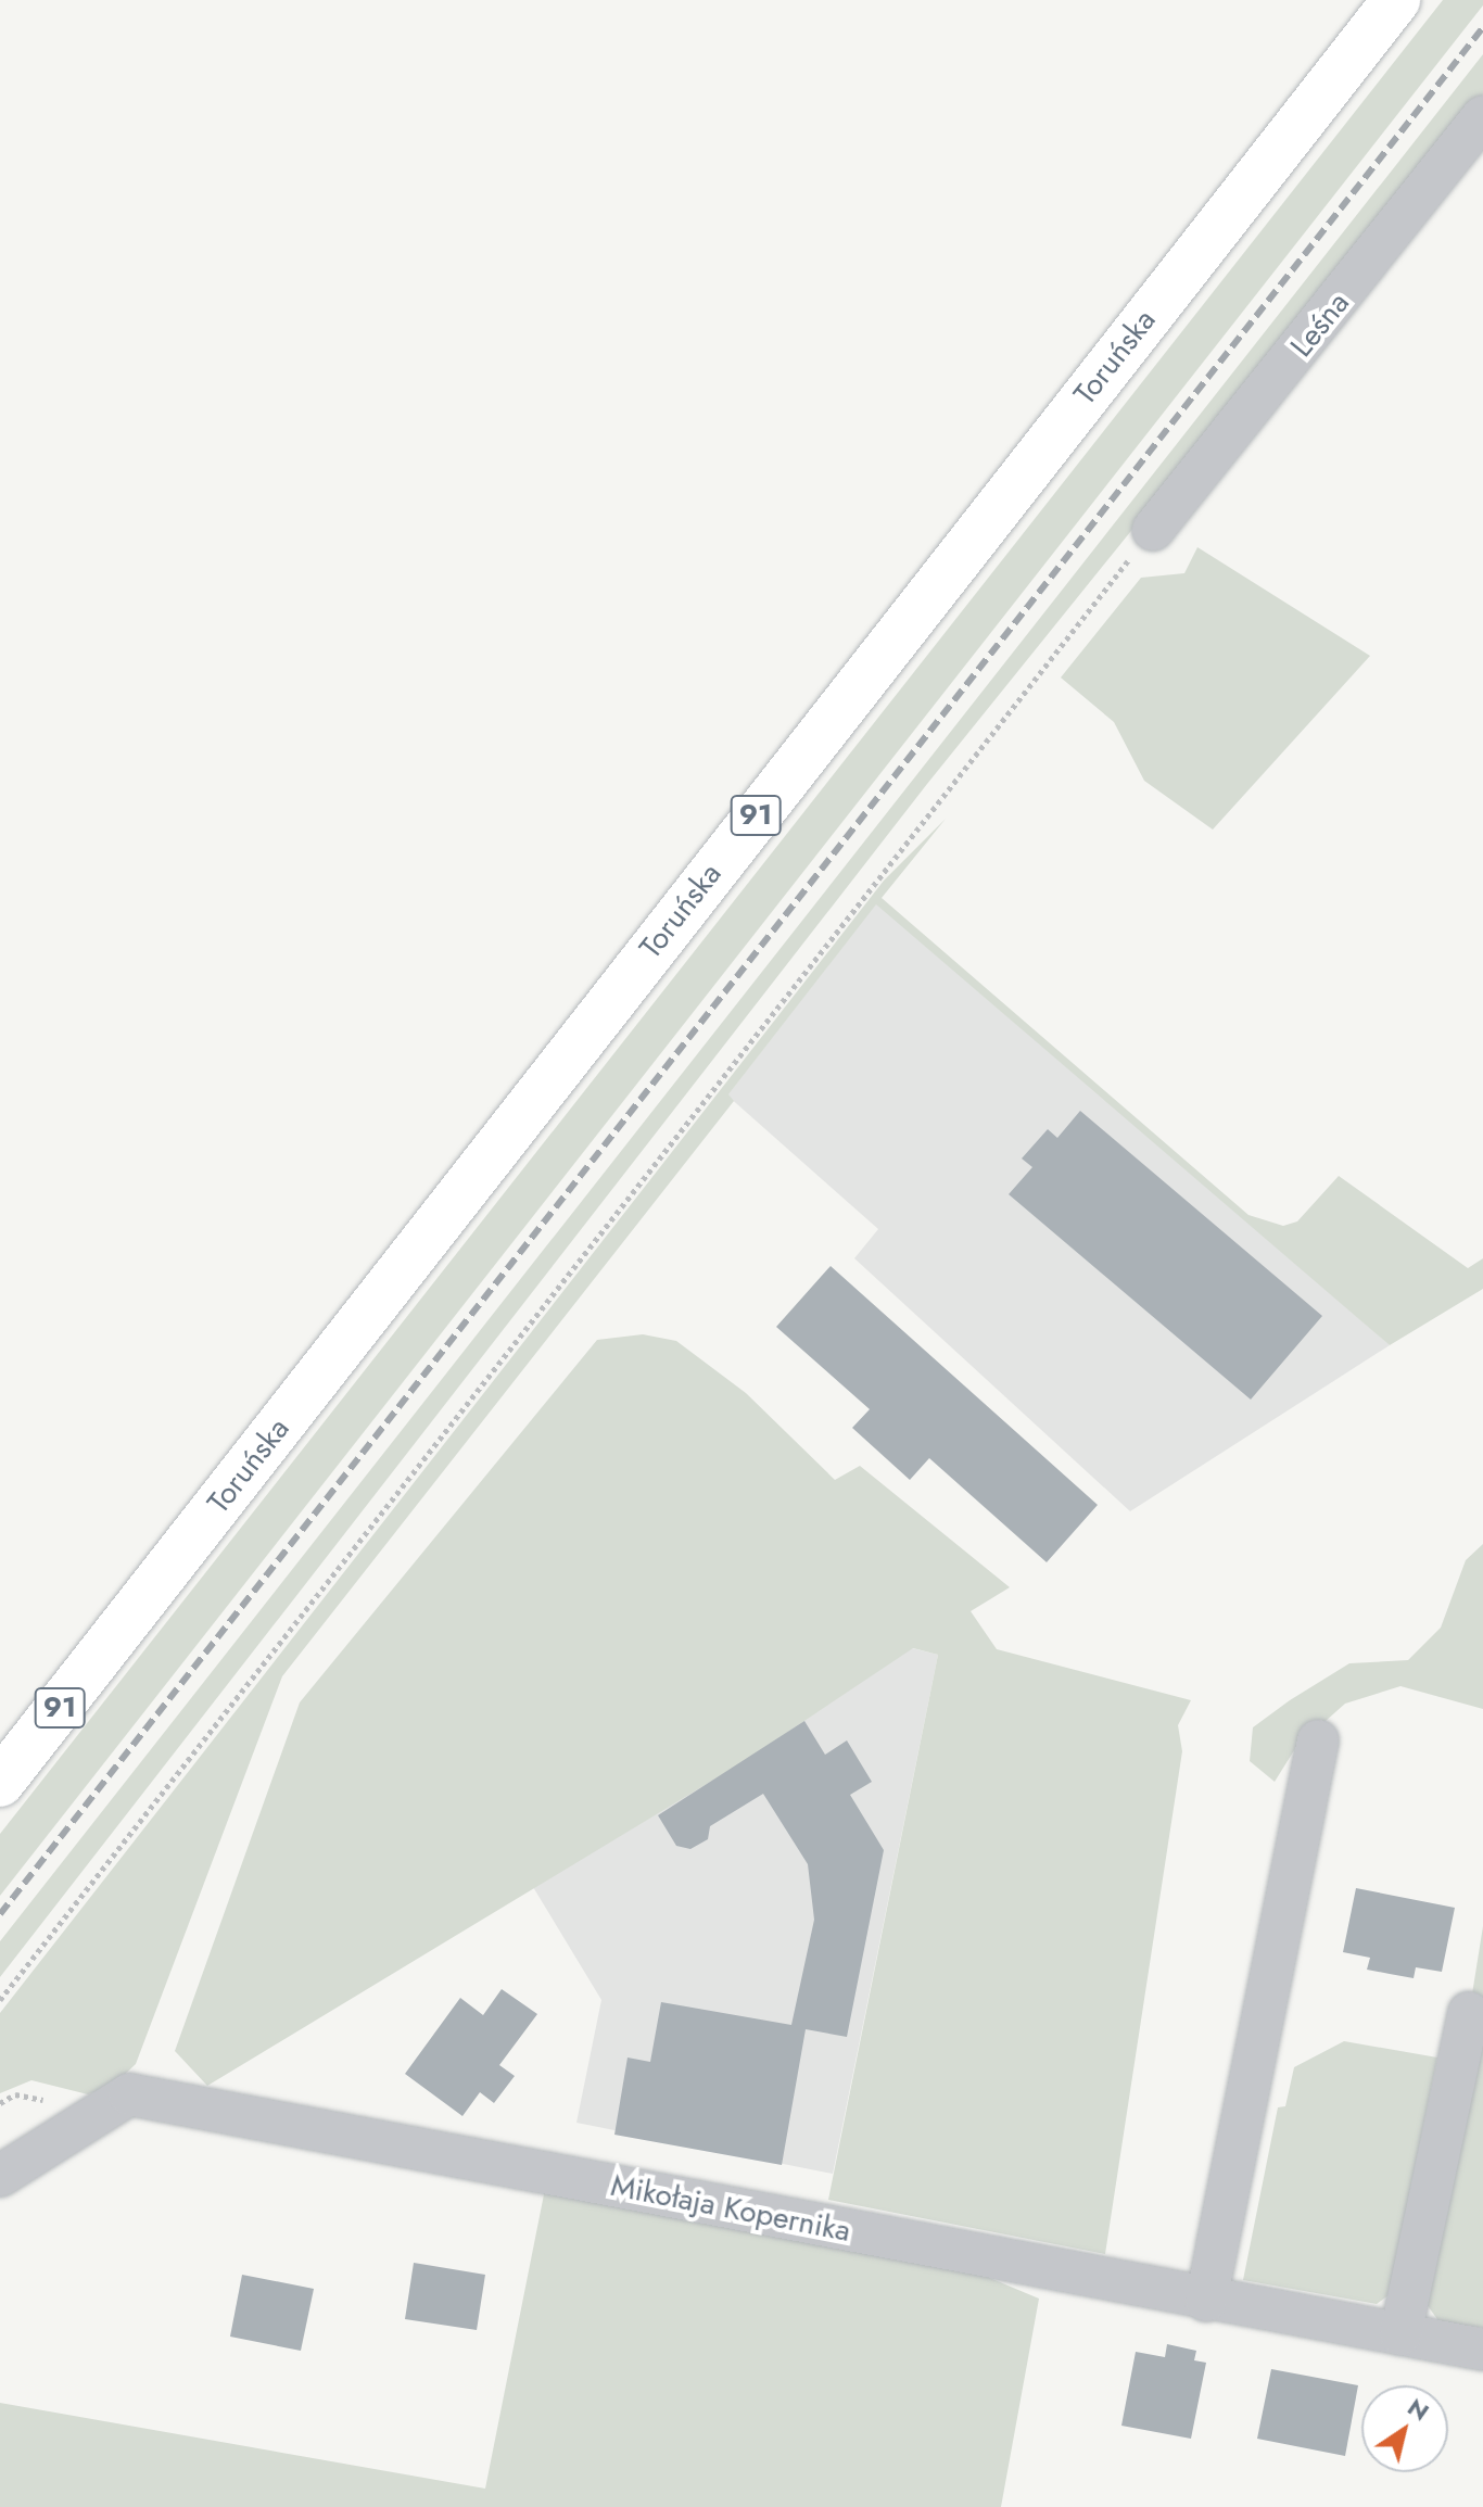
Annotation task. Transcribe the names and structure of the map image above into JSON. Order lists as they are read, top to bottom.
{
  "streets": {
    "main road": ["Toruńska", "91"],
    "street": ["Leśna", "Mikołaja Kopernika"]
  },
  "north": "top right"
}
